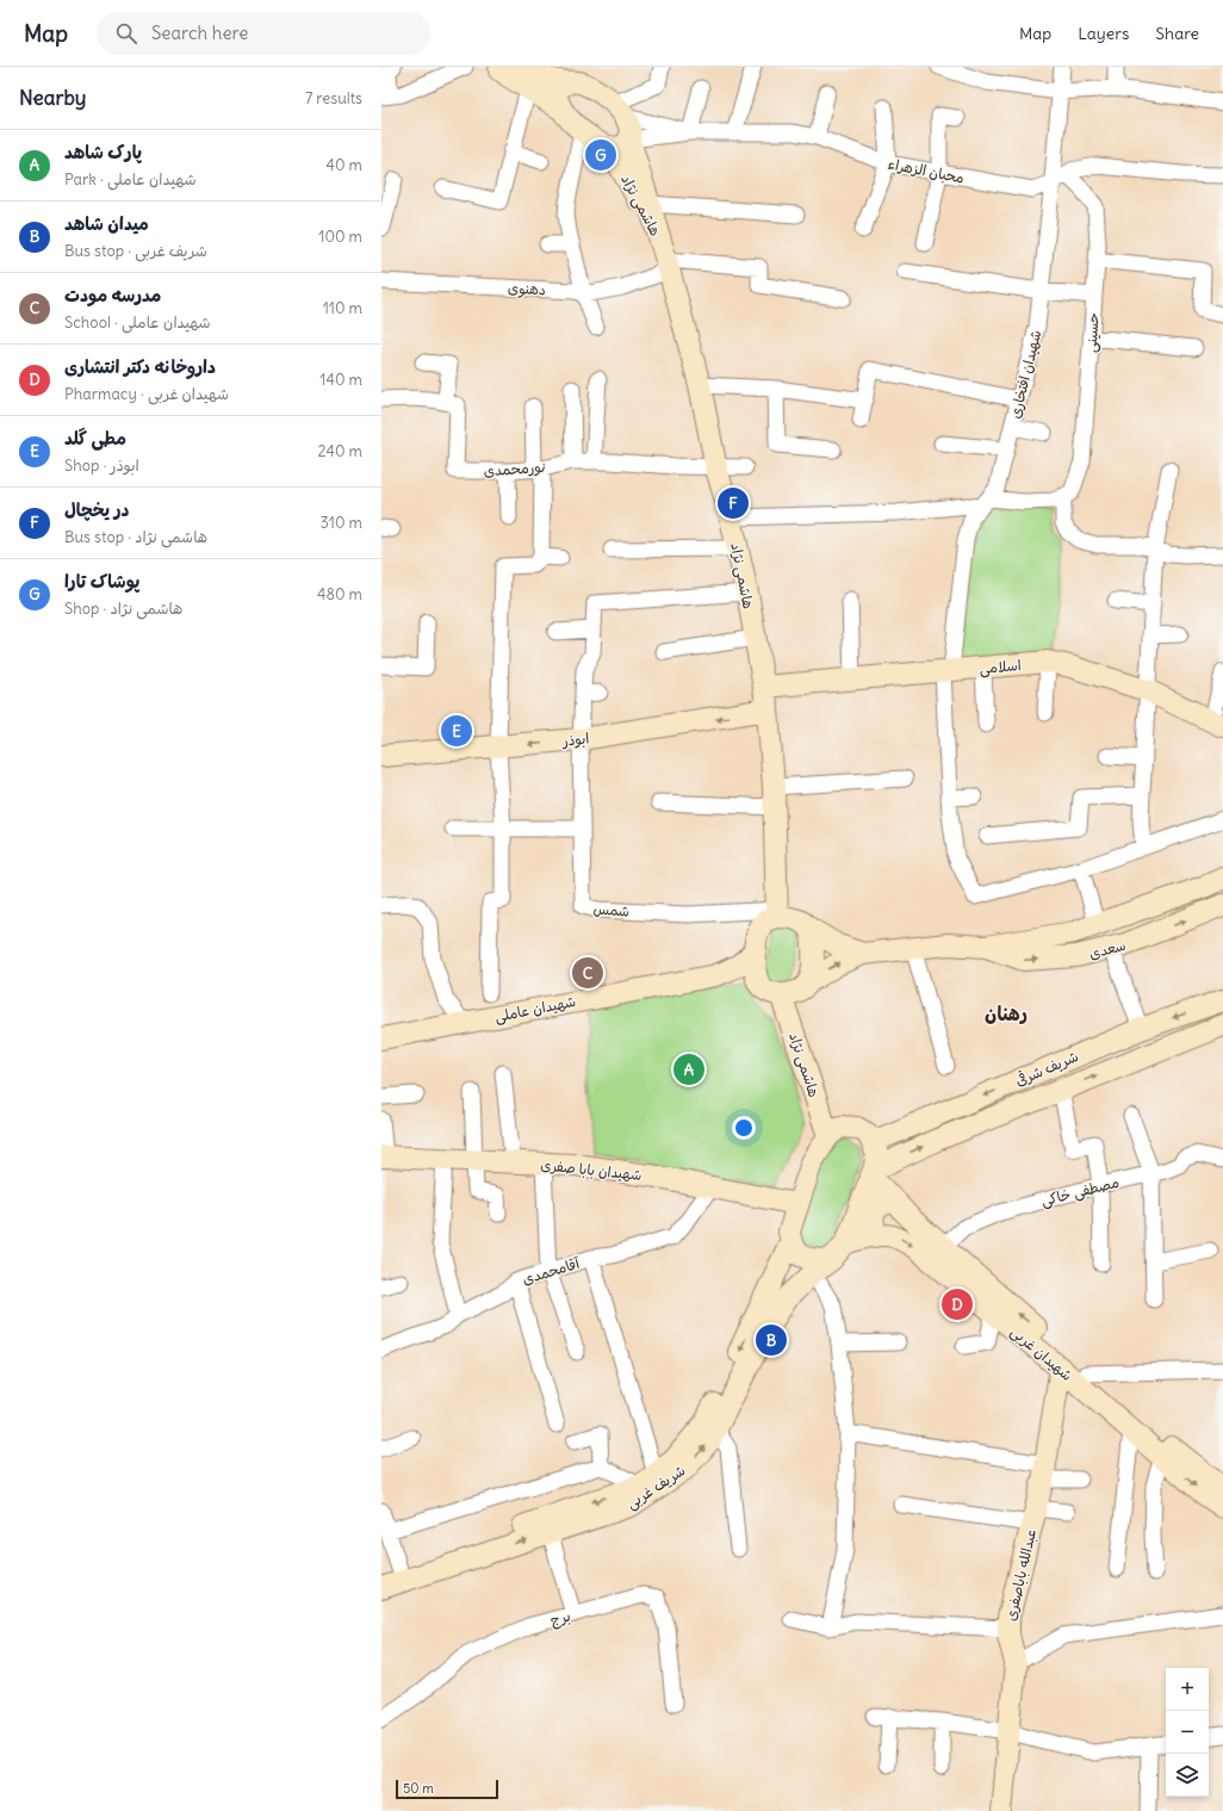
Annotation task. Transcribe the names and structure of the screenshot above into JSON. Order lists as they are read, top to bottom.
{
  "streets": {
    "main road": [
      "هاشمی نژاد",
      "اسلامی",
      "ابوذر",
      "سعدی",
      "شهیدان عاملی",
      "شریف شرقی",
      "شهیدان بابا صفری",
      "شهیدان غربی",
      "شریف غربی",
      "عبدالله باباصفری"
    ],
    "street": [
      "محبان الزهراء",
      "دهنوی",
      "حسینی",
      "شهیدان افتخاری",
      "نورمحمدی",
      "شمس",
      "مصطفی خاکی",
      "آقامحمدی",
      "برج"
    ]
  },
  "crossings": [
    ["محبان الزهراء", "هاشمی نژاد"],
    ["محبان الزهراء", "حسینی"],
    ["محبان الزهراء", "شهیدان افتخاری"],
    ["هاشمی نژاد", "دهنوی"],
    ["هاشمی نژاد", "نورمحمدی"],
    ["هاشمی نژاد", "اسلامی"],
    ["هاشمی نژاد", "ابوذر"],
    ["هاشمی نژاد", "شمس"],
    ["هاشمی نژاد", "شهیدان عاملی"],
    ["هاشمی نژاد", "شریف غربی"],
    ["حسینی", "شهیدان افتخاری"],
    ["شهیدان افتخاری", "اسلامی"],
    ["ابوذر", "شمس"],
    ["شمس", "شهیدان عاملی"],
    ["شریف شرقی", "شهیدان غربی"],
    ["شریف شرقی", "شریف غربی"],
    ["شهیدان بابا صفری", "آقامحمدی"],
    ["شهیدان بابا صفری", "شریف غربی"],
    ["مصطفی خاکی", "شهیدان غربی"],
    ["شهیدان غربی", "شریف غربی"],
    ["شهیدان غربی", "عبدالله باباصفری"]
  ],
  "one_way": ["ابوذر"],
  "districts": ["رهنان"],
  "scale_bar": "50 m",
  "page": {
    "header": "Map",
    "search": "Search here",
    "nav": ["Map", "Layers", "Share"],
    "heading": ["Nearby", "7 results"],
    "list": [
      {
        "mark": "A",
        "name": "پارک شاهد",
        "note": "Park · شهیدان عاملی",
        "value": "40 m"
      },
      {
        "mark": "B",
        "name": "میدان شاهد",
        "note": "Bus stop · شریف غربی",
        "value": "100 m"
      },
      {
        "mark": "C",
        "name": "مدرسه مودت",
        "note": "School · شهیدان عاملی",
        "value": "110 m"
      },
      {
        "mark": "D",
        "name": "داروخانه دکتر انتشاری",
        "note": "Pharmacy · شهیدان غربی",
        "value": "140 m"
      },
      {
        "mark": "E",
        "name": "مطی گلد",
        "note": "Shop · ابوذر",
        "value": "240 m"
      },
      {
        "mark": "F",
        "name": "در یخچال",
        "note": "Bus stop · هاشمی نژاد",
        "value": "310 m"
      },
      {
        "mark": "G",
        "name": "پوشاک تارا",
        "note": "Shop · هاشمی نژاد",
        "value": "480 m"
      }
    ],
    "pins": [
      "G",
      "F",
      "E",
      "C",
      "A",
      "D",
      "B"
    ],
    "map_buttons": ["+", "−"],
    "scale": "50 m"
  }
}
